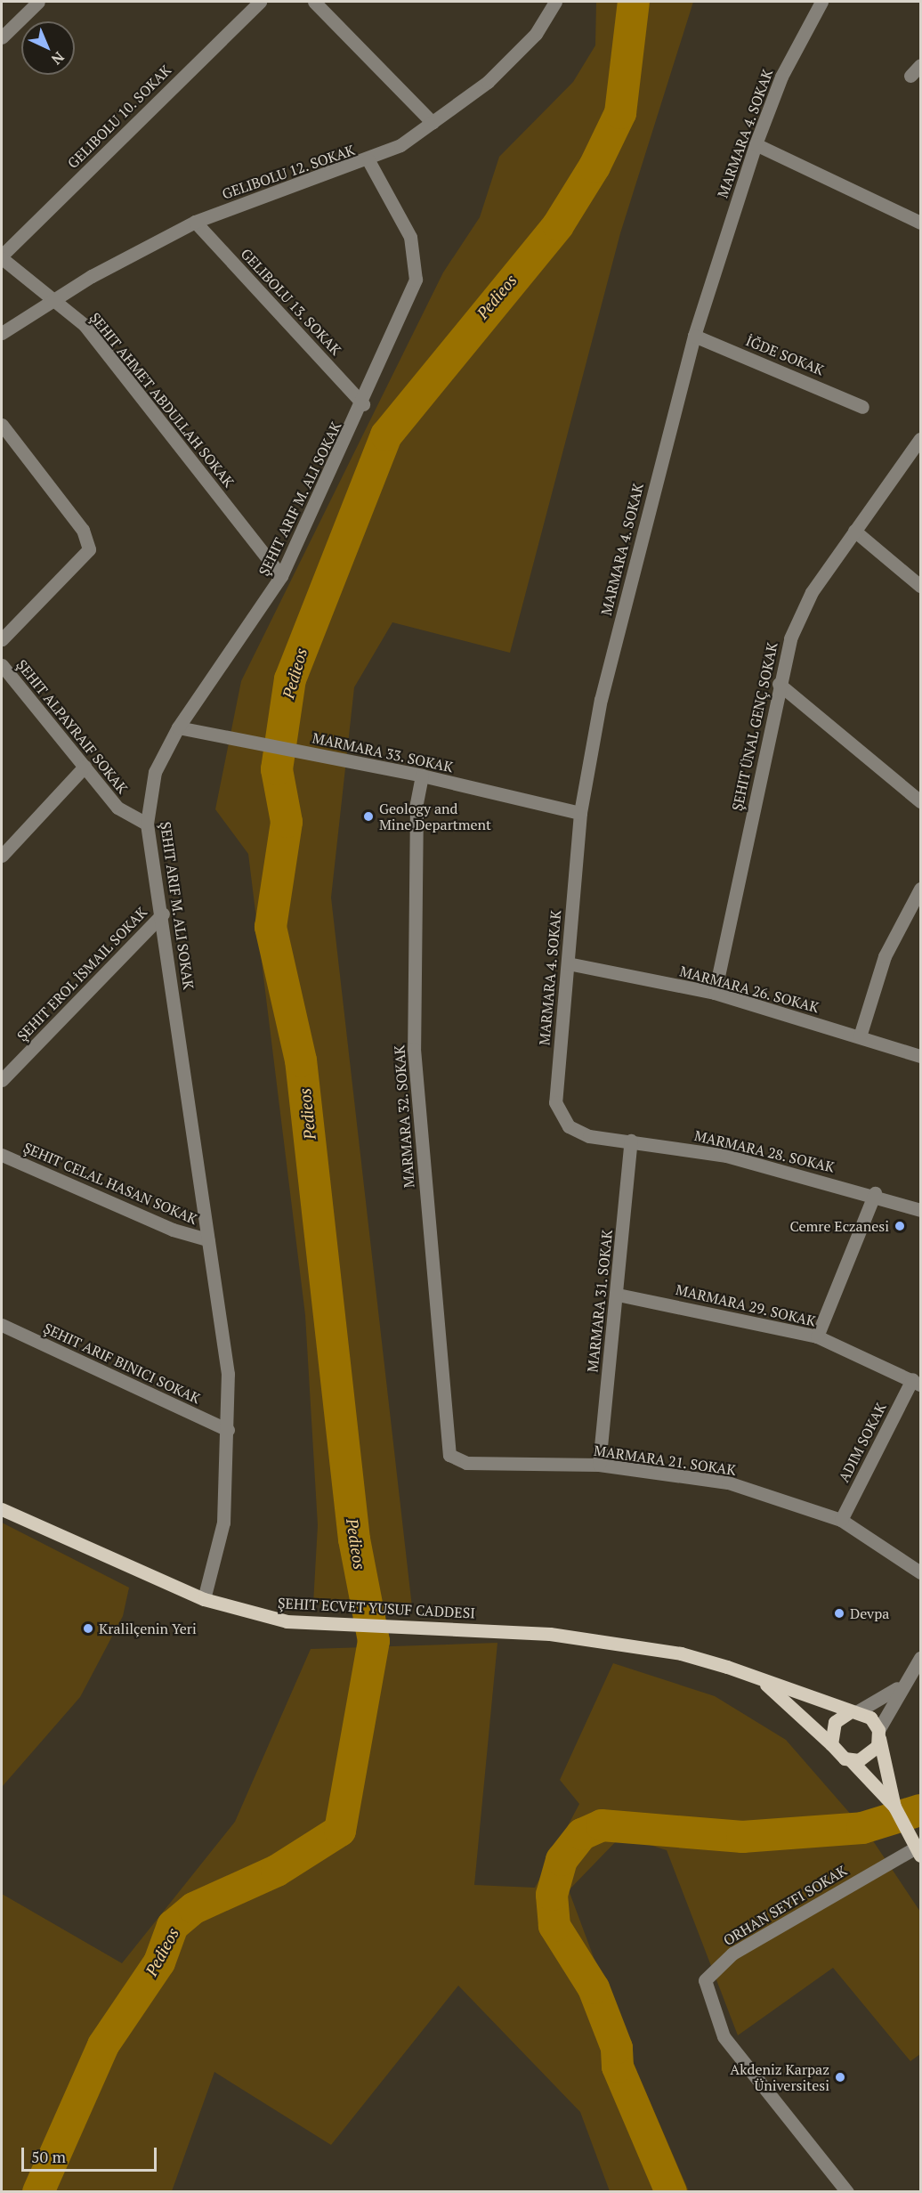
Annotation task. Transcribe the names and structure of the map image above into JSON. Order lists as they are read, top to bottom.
{
  "streets": {
    "main road": ["ŞEHIT ECVET YUSUF CADDESI"],
    "street": [
      "GELIBOLU 10. SOKAK",
      "MARMARA 4. SOKAK",
      "GELIBOLU 12. SOKAK",
      "GELIBOLU 13. SOKAK",
      "İĞDE SOKAK",
      "ŞEHIT AHMET ABDULLAH SOKAK",
      "ŞEHIT ARIF M. ALI SOKAK",
      "ŞEHIT ALPAYRAIF SOKAK",
      "ŞEHIT ÜNAL GENÇ SOKAK",
      "MARMARA 33. SOKAK",
      "ŞEHIT EROL İSMAIL SOKAK",
      "MARMARA 26. SOKAK",
      "MARMARA 32. SOKAK",
      "MARMARA 28. SOKAK",
      "ŞEHIT CELAL HASAN SOKAK",
      "MARMARA 31. SOKAK",
      "MARMARA 29. SOKAK",
      "ŞEHIT ARIF BINICI SOKAK",
      "MARMARA 21. SOKAK",
      "ORHAN SEYFI SOKAK"
    ]
  },
  "crossings": [
    ["GELIBOLU 10. SOKAK", "ŞEHIT AHMET ABDULLAH SOKAK"],
    ["MARMARA 4. SOKAK", "İĞDE SOKAK"],
    ["MARMARA 4. SOKAK", "MARMARA 33. SOKAK"],
    ["MARMARA 4. SOKAK", "MARMARA 26. SOKAK"],
    ["MARMARA 4. SOKAK", "MARMARA 28. SOKAK"],
    ["GELIBOLU 12. SOKAK", "GELIBOLU 13. SOKAK"],
    ["GELIBOLU 12. SOKAK", "ŞEHIT AHMET ABDULLAH SOKAK"],
    ["GELIBOLU 12. SOKAK", "ŞEHIT ARIF M. ALI SOKAK"],
    ["GELIBOLU 13. SOKAK", "ŞEHIT ARIF M. ALI SOKAK"],
    ["ŞEHIT AHMET ABDULLAH SOKAK", "ŞEHIT ARIF M. ALI SOKAK"],
    ["ŞEHIT ARIF M. ALI SOKAK", "ŞEHIT ALPAYRAIF SOKAK"],
    ["ŞEHIT ARIF M. ALI SOKAK", "MARMARA 33. SOKAK"],
    ["ŞEHIT ARIF M. ALI SOKAK", "ŞEHIT EROL İSMAIL SOKAK"],
    ["ŞEHIT ARIF M. ALI SOKAK", "ŞEHIT CELAL HASAN SOKAK"],
    ["ŞEHIT ARIF M. ALI SOKAK", "ŞEHIT ARIF BINICI SOKAK"],
    ["ŞEHIT ARIF M. ALI SOKAK", "ŞEHIT ECVET YUSUF CADDESI"],
    ["ŞEHIT ÜNAL GENÇ SOKAK", "MARMARA 26. SOKAK"],
    ["MARMARA 33. SOKAK", "MARMARA 32. SOKAK"],
    ["MARMARA 32. SOKAK", "MARMARA 21. SOKAK"],
    ["MARMARA 28. SOKAK", "MARMARA 31. SOKAK"],
    ["MARMARA 31. SOKAK", "MARMARA 29. SOKAK"],
    ["MARMARA 31. SOKAK", "MARMARA 21. SOKAK"]
  ],
  "water": ["Pedieos"],
  "places": [
    "Geology and Mine Department",
    "Cemre Eczanesi",
    "Devpa",
    "Kralilçenin Yeri",
    "Akdeniz Karpaz Üniversitesi"
  ],
  "scale_bar": "50 m",
  "north": "bottom right"
}
